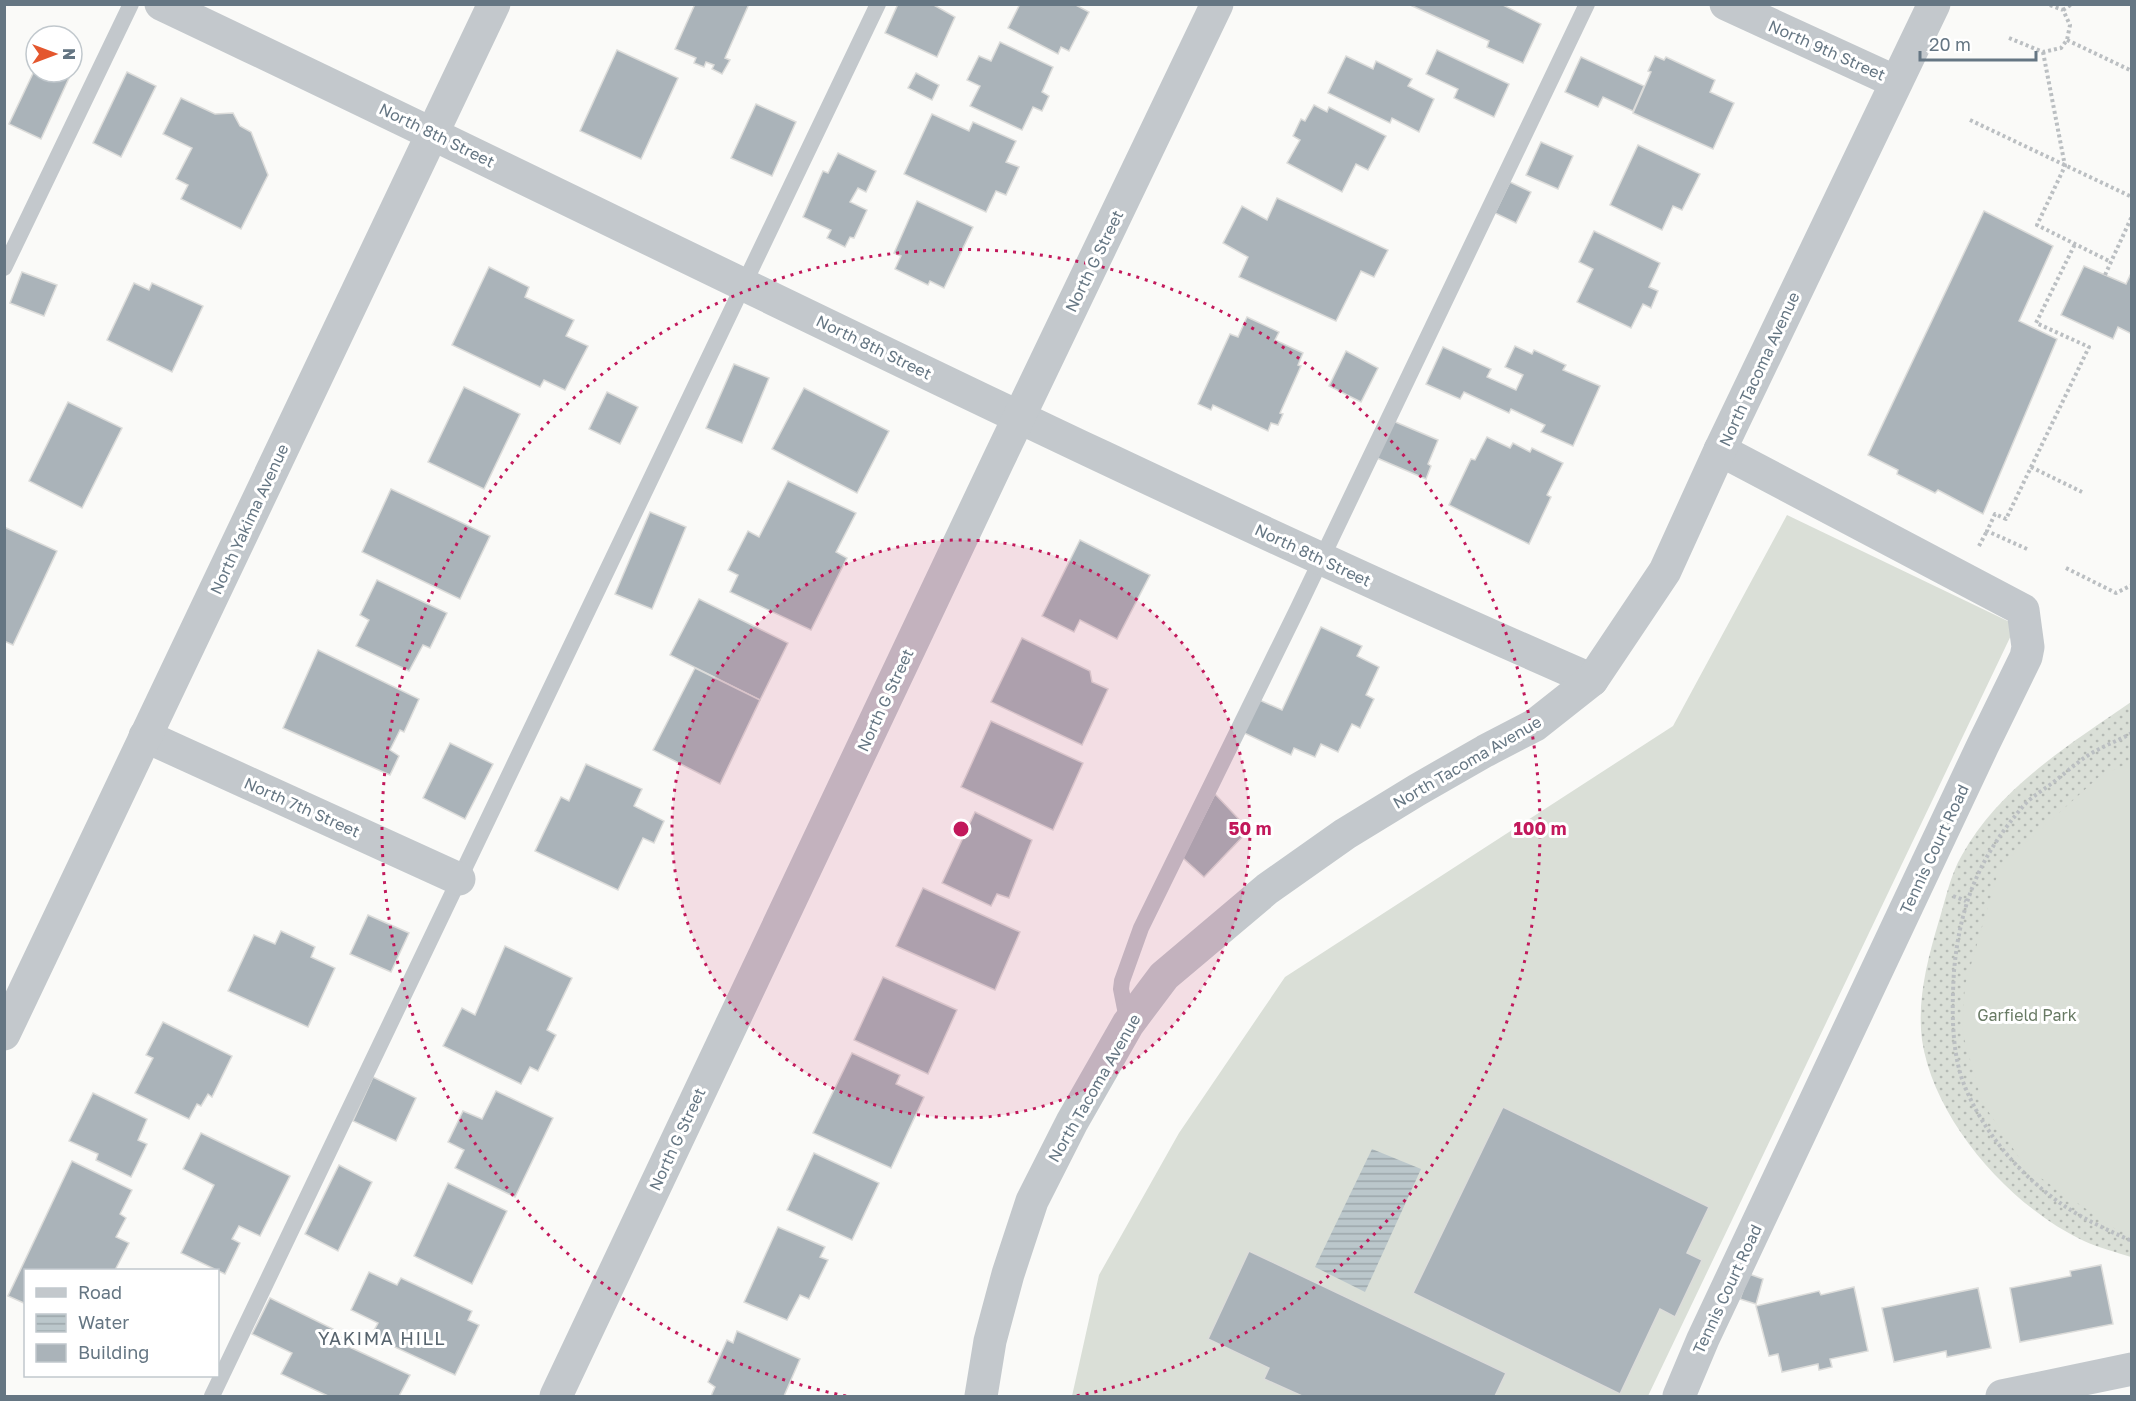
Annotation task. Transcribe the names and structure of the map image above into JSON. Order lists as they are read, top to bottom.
{
  "streets": {
    "street": [
      "North 9th Street",
      "North 8th Street",
      "North G Street",
      "North Tacoma Avenue",
      "North Yakima Avenue",
      "North 7th Street",
      "Tennis Court Road"
    ]
  },
  "crossings": [
    ["North 9th Street", "North Tacoma Avenue"],
    ["North 8th Street", "North G Street"],
    ["North 8th Street", "North Tacoma Avenue"],
    ["North 8th Street", "North Yakima Avenue"],
    ["North Tacoma Avenue", "Tennis Court Road"],
    ["North Yakima Avenue", "North 7th Street"]
  ],
  "districts": ["YAKIMA HILL"],
  "parks": ["Garfield Park"],
  "legend": ["Road", "Water", "Building"],
  "scale_bar": "20 m",
  "north": "right",
  "rings": ["50 m", "100 m"]
}
